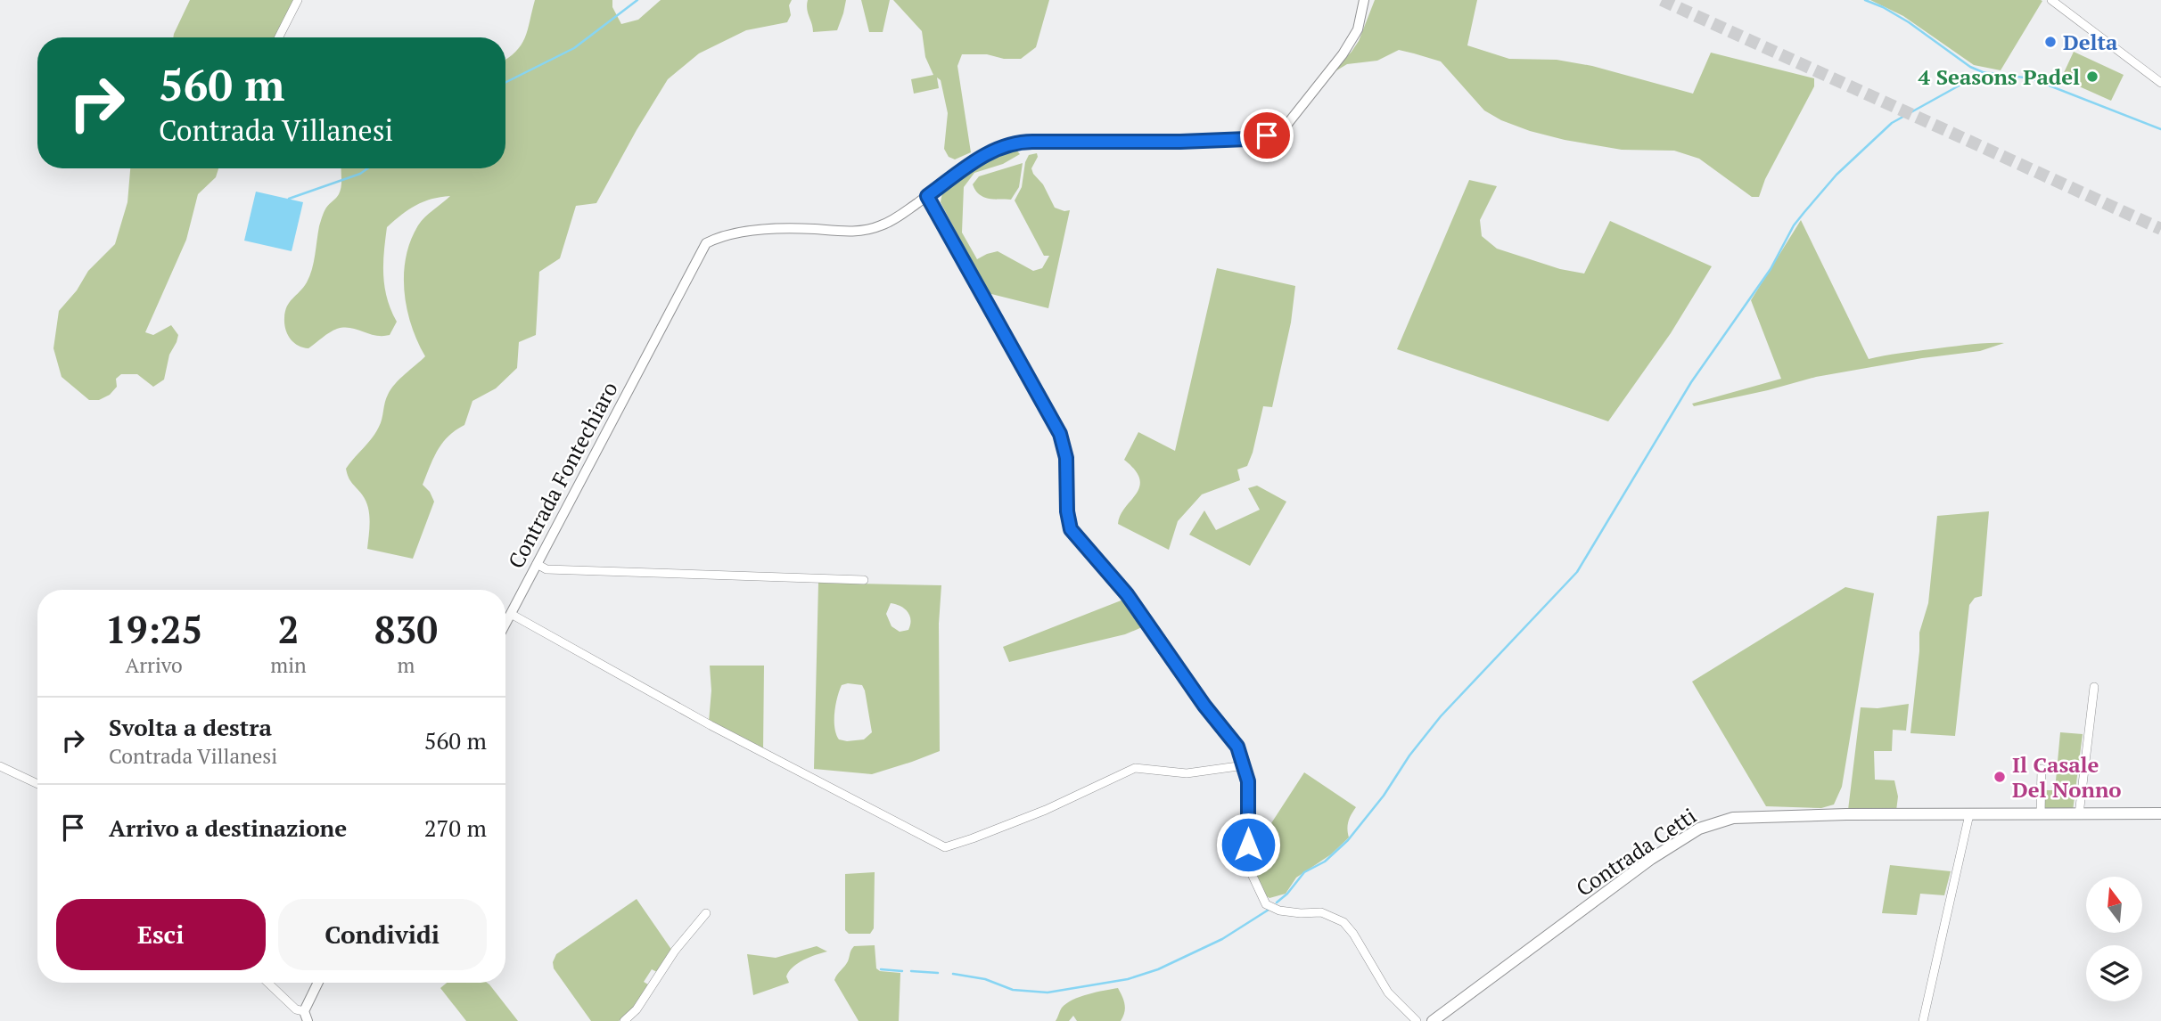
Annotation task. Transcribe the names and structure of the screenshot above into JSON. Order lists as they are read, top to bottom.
{
  "streets": {
    "main road": ["Contrada Cetti"],
    "street": ["Contrada Fontechiaro"]
  },
  "places": ["Delta", "4 Seasons Padel", "Il Casale Del Nonno"],
  "north": "top",
  "page": {
    "turn": ["560 m", "Contrada Villanesi"],
    "eta": [
      "19:25",
      "Arrivo",
      "2",
      "min",
      "830",
      "m"
    ],
    "list": [
      {
        "name": "Svolta a destra",
        "note": "Contrada Villanesi",
        "value": "560 m"
      },
      {
        "name": "Arrivo a destinazione",
        "value": "270 m"
      }
    ],
    "buttons": ["Esci", "Condividi"]
  }
}
